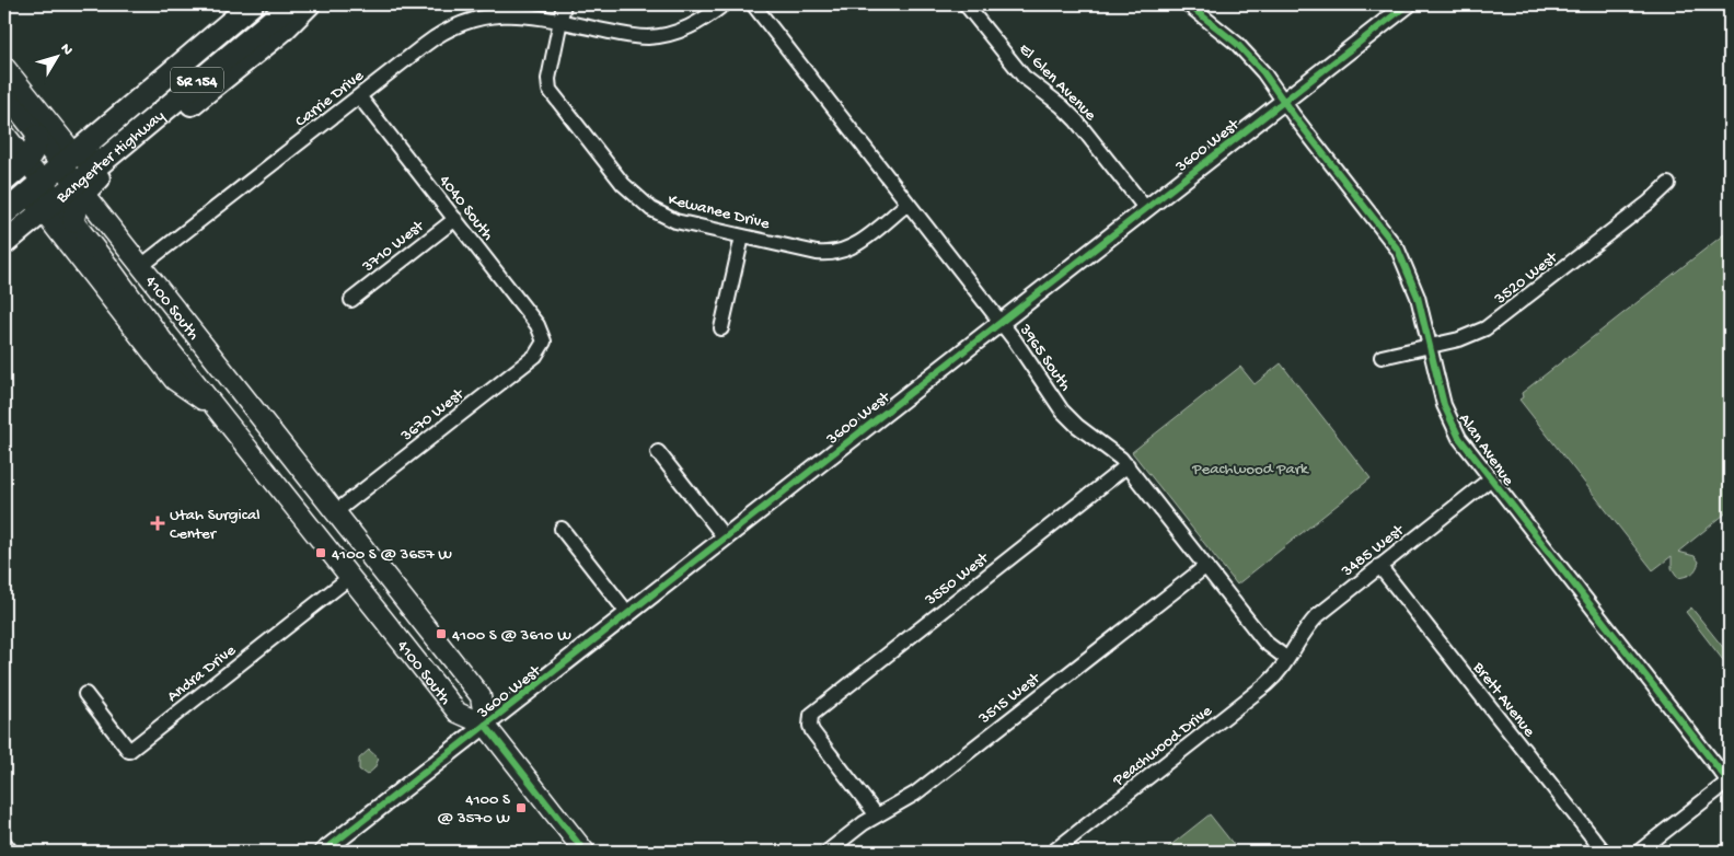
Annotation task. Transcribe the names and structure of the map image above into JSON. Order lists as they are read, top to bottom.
{
  "streets": {
    "highway": ["SR 154", "Bangerter Highway"],
    "main road": ["4100 South"],
    "street": [
      "El Glen Avenue",
      "Carrie Drive",
      "3600 West",
      "4040 South",
      "Kewanee Drive",
      "3710 West",
      "3520 West",
      "3965 South",
      "3670 West",
      "Alan Avenue",
      "3485 West",
      "3550 West",
      "Andra Drive",
      "3515 West",
      "Brett Avenue",
      "Peachwood Drive"
    ]
  },
  "crossings": [
    ["El Glen Avenue", "3600 West"],
    ["Carrie Drive", "4040 South"],
    ["Carrie Drive", "Kewanee Drive"],
    ["Carrie Drive", "4100 South"],
    ["3600 West", "4100 South"],
    ["3600 West", "3965 South"],
    ["3600 West", "Alan Avenue"],
    ["Bangerter Highway", "4100 South"],
    ["4040 South", "3710 West"],
    ["4040 South", "3670 West"],
    ["Kewanee Drive", "3965 South"],
    ["3520 West", "Alan Avenue"],
    ["4100 South", "3670 West"],
    ["4100 South", "Andra Drive"],
    ["3965 South", "3485 West"],
    ["3965 South", "3550 West"],
    ["3965 South", "3515 West"],
    ["3965 South", "Peachwood Drive"],
    ["Alan Avenue", "3485 West"],
    ["3485 West", "Brett Avenue"],
    ["3485 West", "Peachwood Drive"],
    ["3550 West", "3515 West"]
  ],
  "parks": ["Peachwood Park"],
  "places": {
    "health": ["Utah Surgical Center"],
    "transit": ["4100 S @ 3657 W", "4100 S @ 3610 W", "4100 S @ 3570 W"]
  },
  "north": "top right"
}
